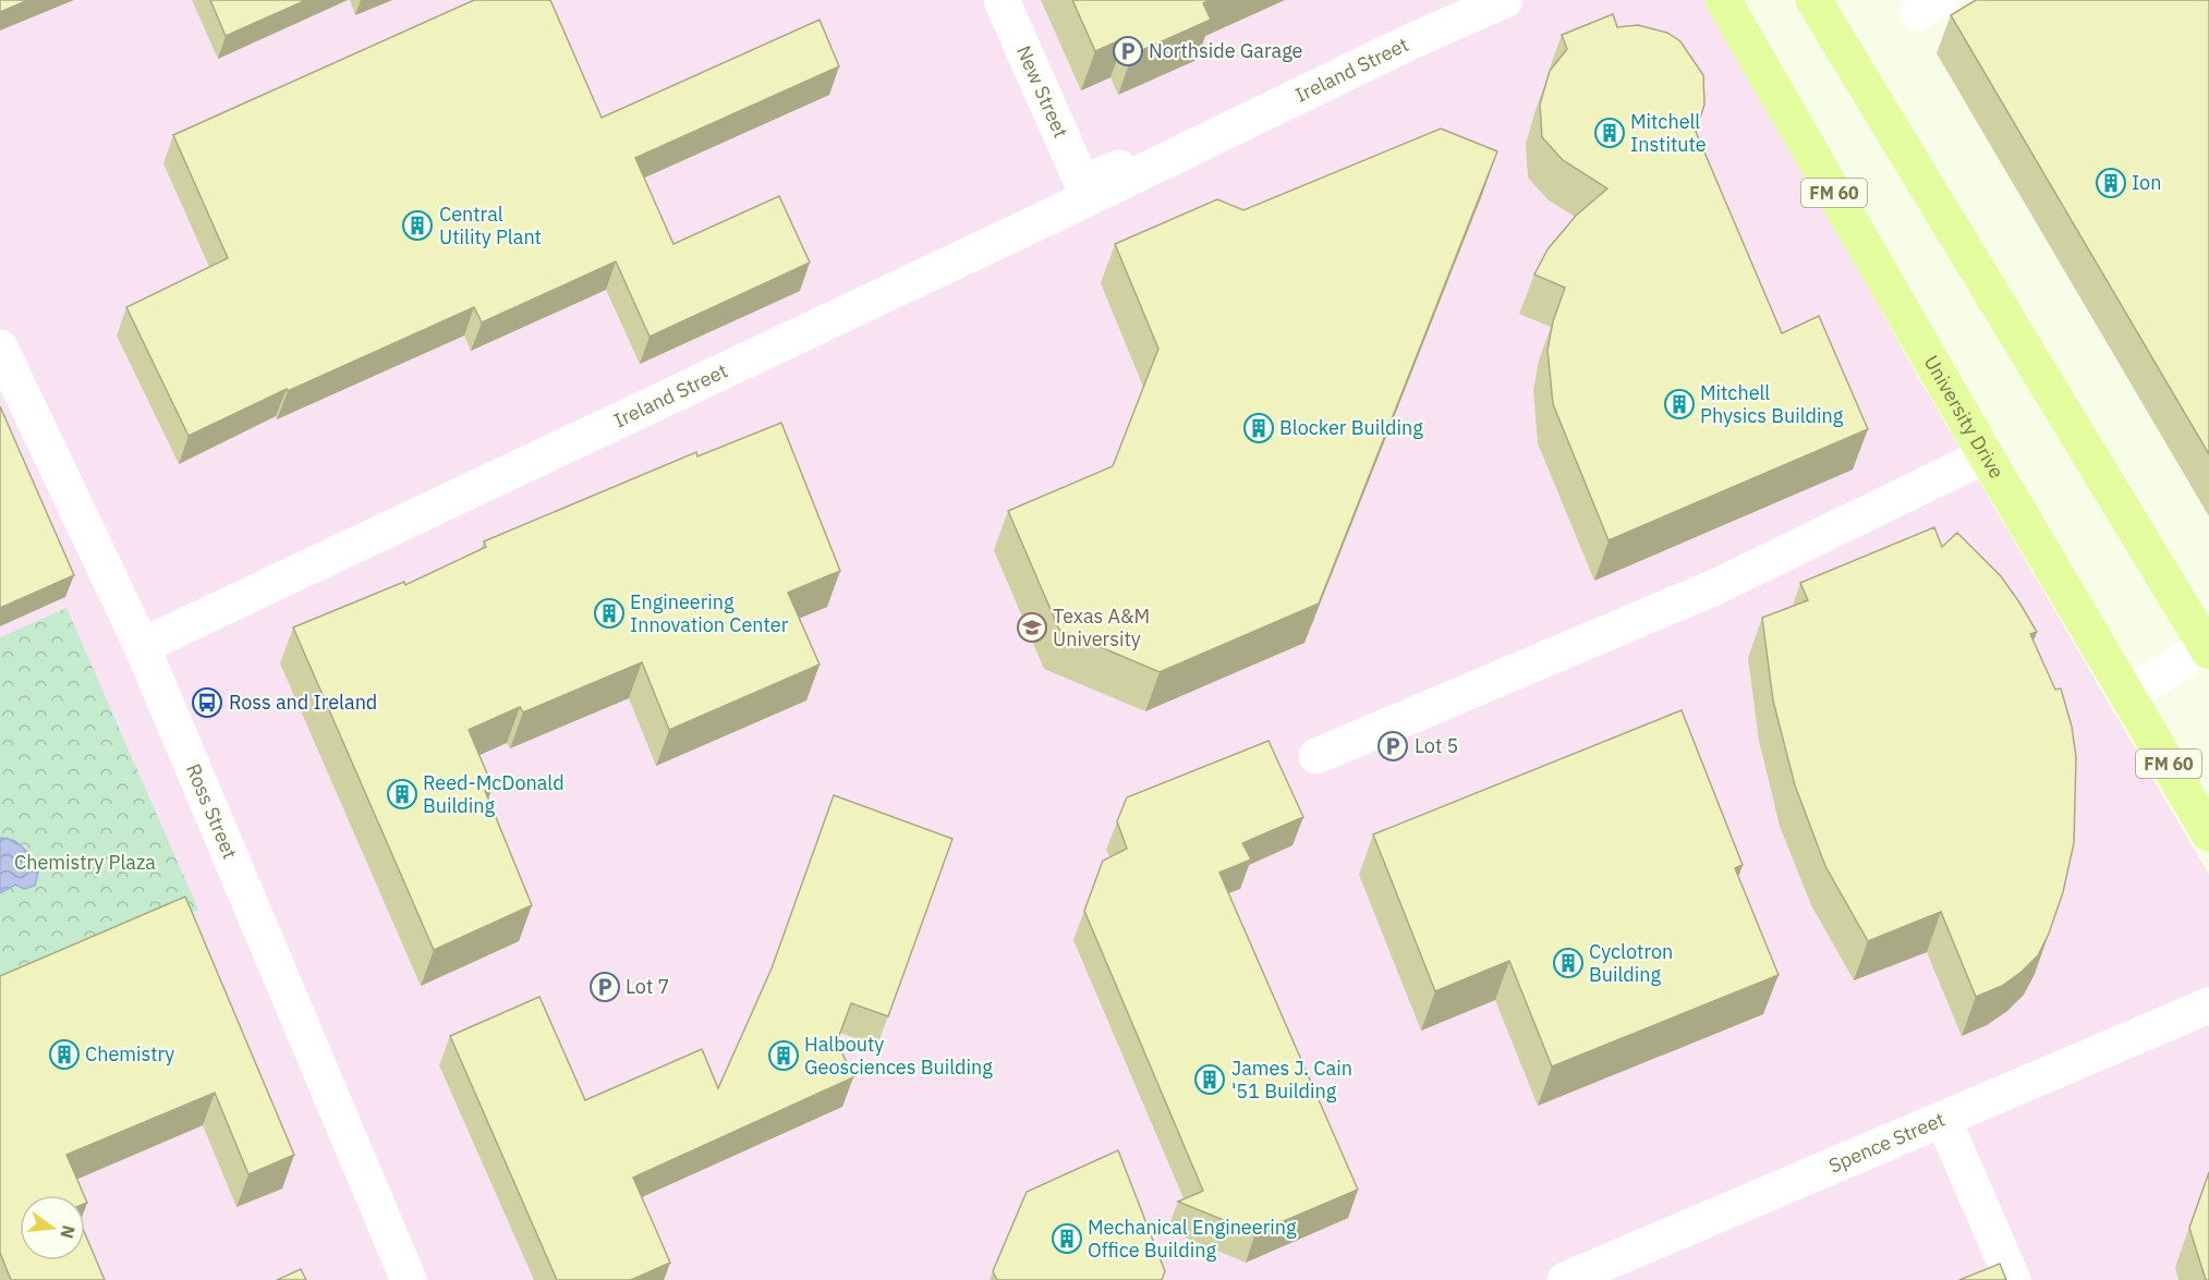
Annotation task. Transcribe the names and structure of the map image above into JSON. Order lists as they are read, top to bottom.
{
  "streets": {
    "main road": ["FM 60", "University Drive"],
    "street": [
      "Ireland Street",
      "New Street",
      "Ross Street",
      "Spence Street"
    ]
  },
  "crossings": [
    ["Ireland Street", "New Street"],
    ["Ireland Street", "Ross Street"]
  ],
  "parks": ["Chemistry Plaza"],
  "places": {
    "parking": ["Northside Garage", "Lot 5", "Lot 7"],
    "building": [
      "Mitchell Institute",
      "Ion",
      "Central Utility Plant",
      "Mitchell Physics Building",
      "Blocker Building",
      "Engineering Innovation Center",
      "Reed-McDonald Building",
      "Cyclotron Building",
      "Chemistry",
      "Halbouty Geosciences Building",
      "James J. Cain '51 Building",
      "Mechanical Engineering Office Building"
    ],
    "school or university": ["Texas A&M University"],
    "bus stop": ["Ross and Ireland"]
  },
  "north": "right"
}
